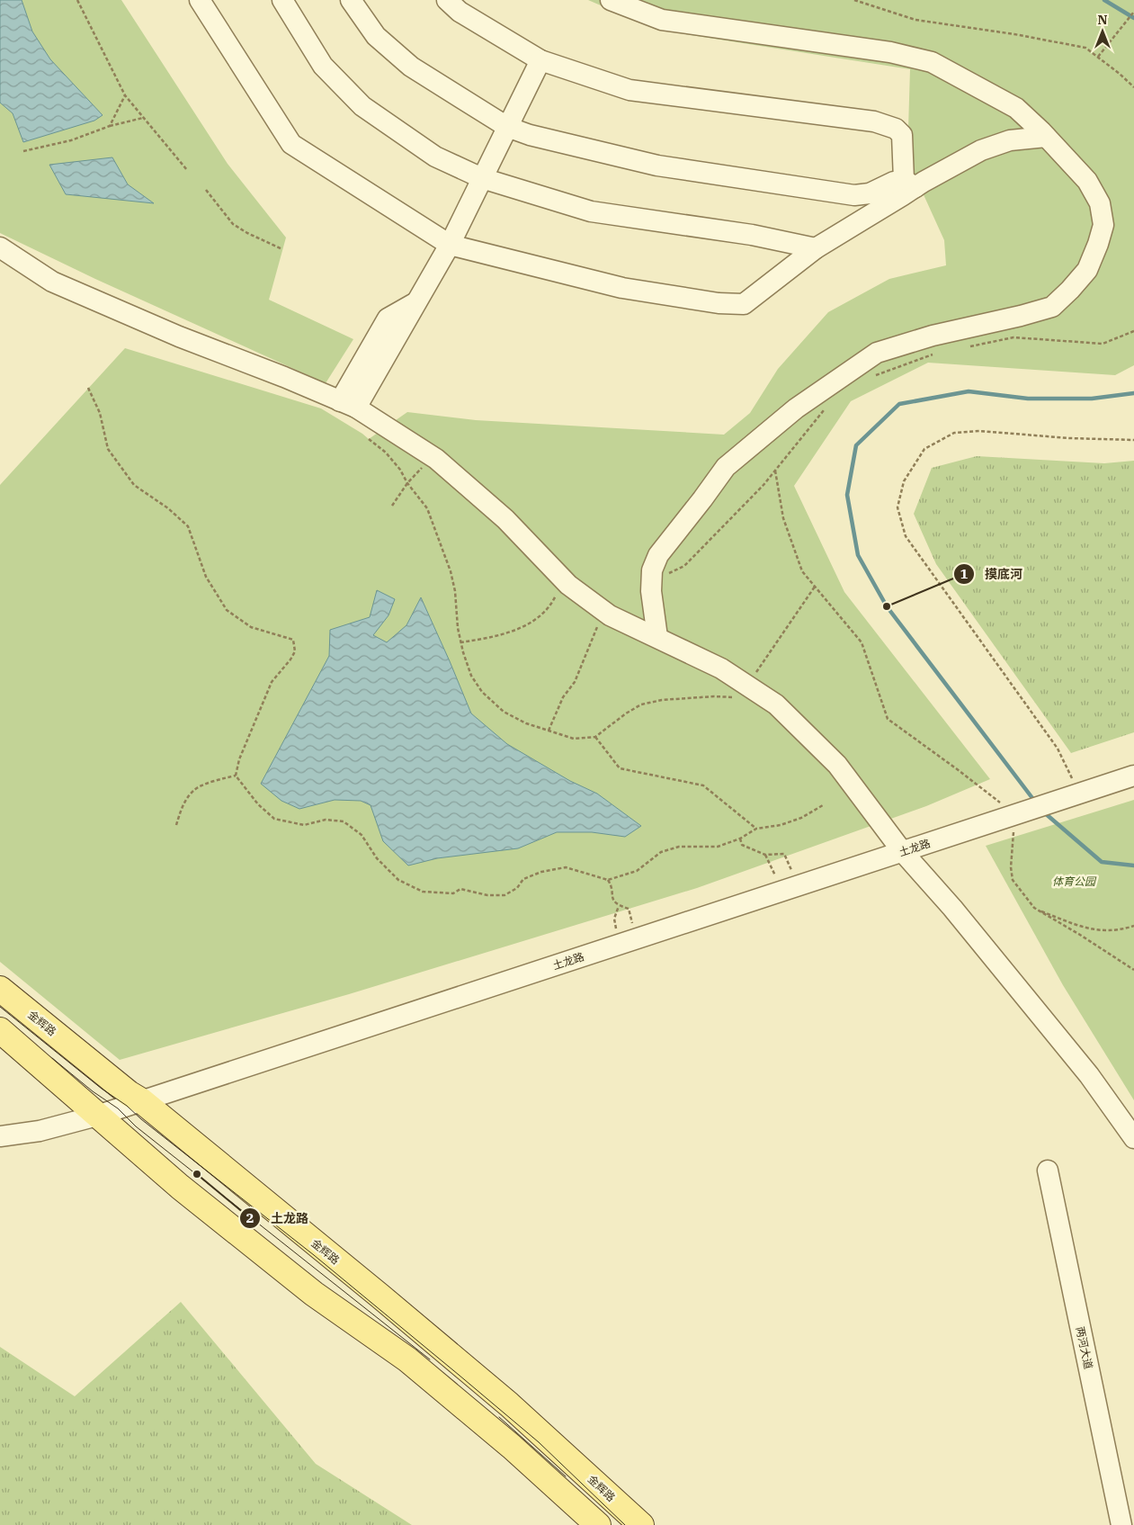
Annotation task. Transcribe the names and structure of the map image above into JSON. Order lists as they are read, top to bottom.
{
  "streets": {
    "main road": ["金辉路"],
    "street": ["土龙路", "两河大道"]
  },
  "crossings": [
    ["土龙路", "金辉路"]
  ],
  "parks": ["体育公园"],
  "places": ["摸底河", "土龙路"],
  "north": "top"
}
